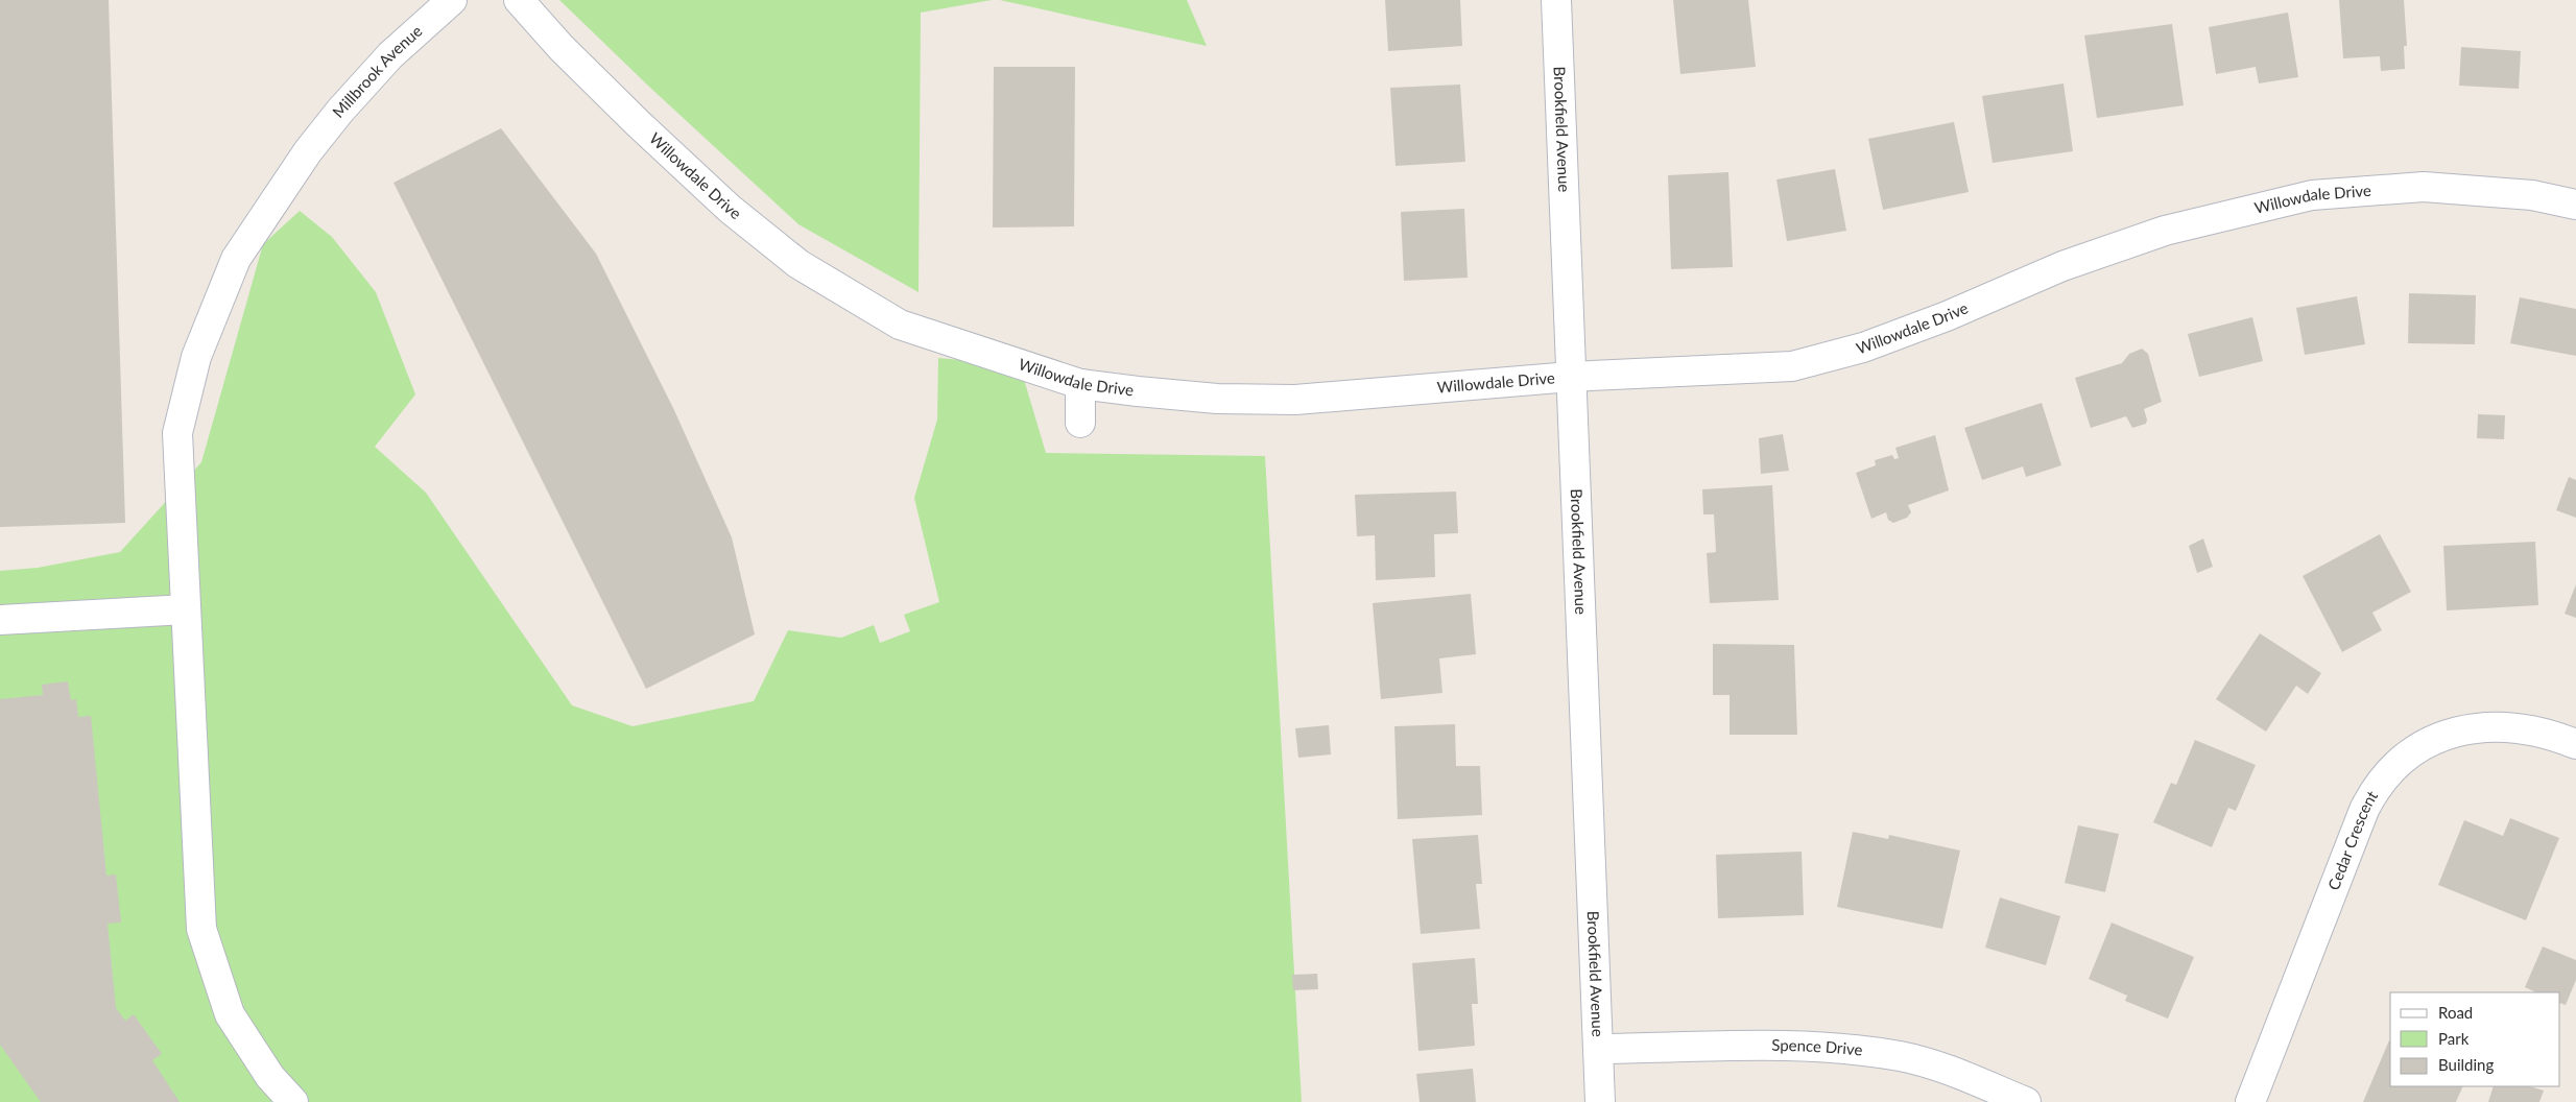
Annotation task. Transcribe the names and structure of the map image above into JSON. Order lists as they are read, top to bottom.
{
  "streets": {
    "street": [
      "Millbrook Avenue",
      "Brookfield Avenue",
      "Willowdale Drive",
      "Cedar Crescent",
      "Spence Drive"
    ]
  },
  "crossings": [
    ["Brookfield Avenue", "Willowdale Drive"],
    ["Brookfield Avenue", "Spence Drive"]
  ],
  "legend": ["Road", "Park", "Building"]
}
